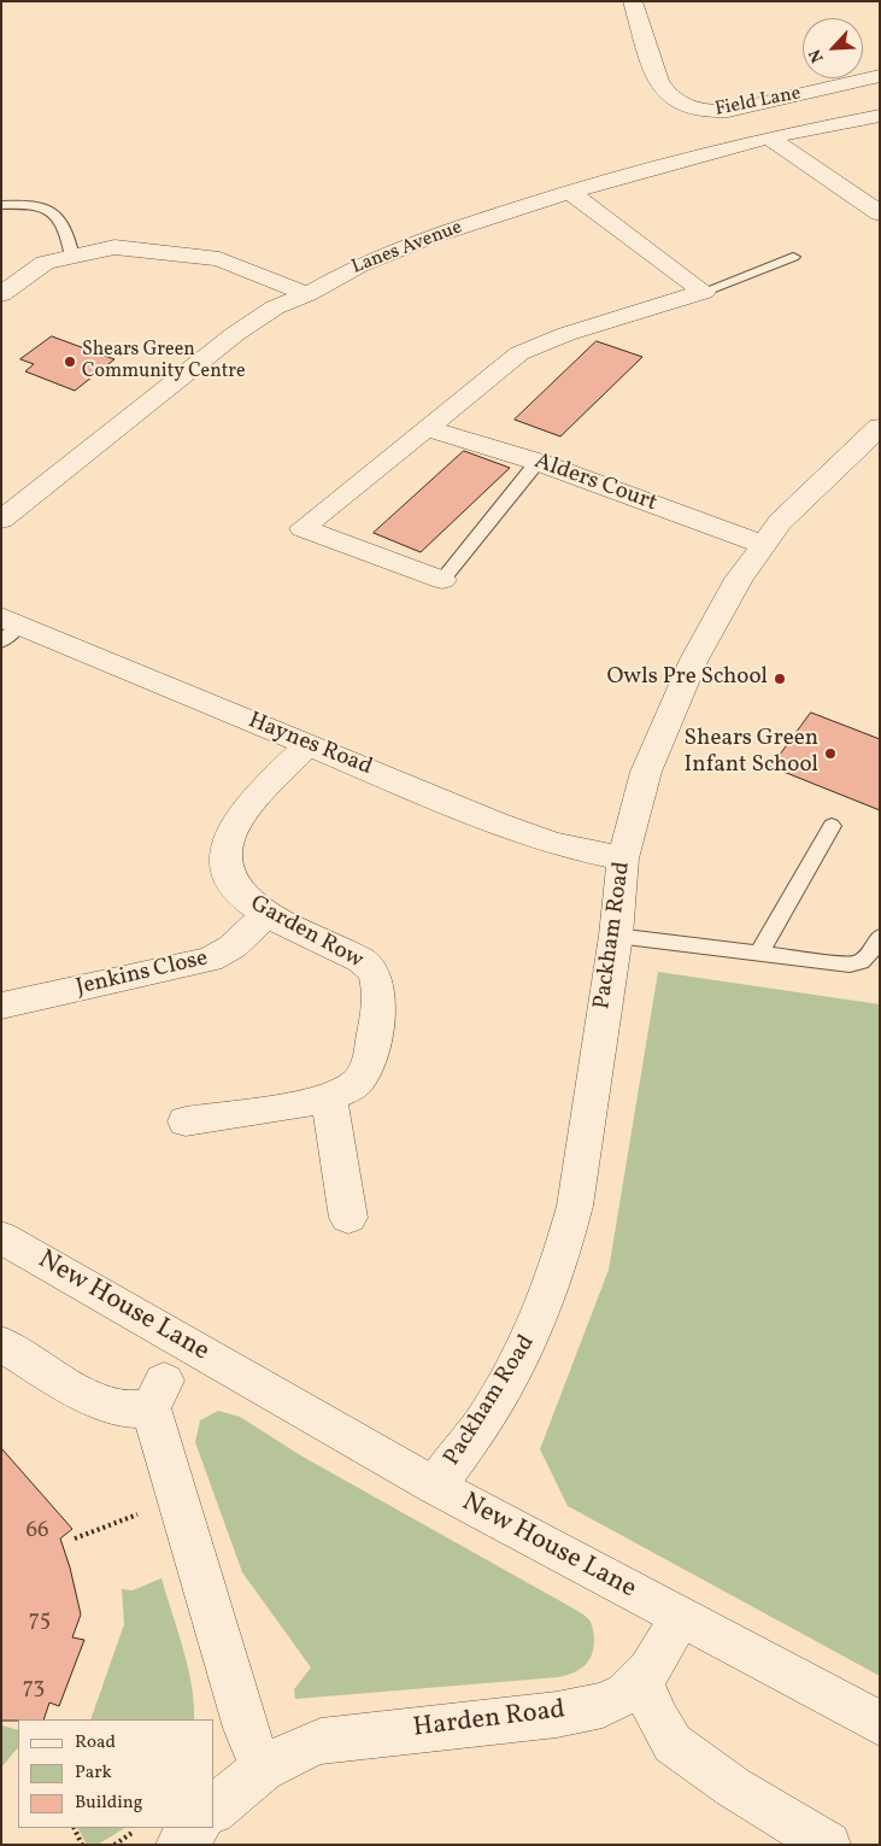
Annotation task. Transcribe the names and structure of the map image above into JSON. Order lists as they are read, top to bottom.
{
  "streets": {
    "street": [
      "Field Lane",
      "Lanes Avenue",
      "Alders Court",
      "Haynes Road",
      "Garden Row",
      "Packham Road",
      "Jenkins Close",
      "New House Lane",
      "Harden Road"
    ]
  },
  "crossings": [
    ["Alders Court", "Packham Road"],
    ["Haynes Road", "Garden Row"],
    ["Haynes Road", "Packham Road"],
    ["Garden Row", "Jenkins Close"],
    ["Packham Road", "New House Lane"],
    ["New House Lane", "Harden Road"]
  ],
  "places": ["Shears Green Community Centre", "Owls Pre School", "Shears Green Infant School"],
  "house_numbers": ["66", "75", "73"],
  "legend": ["Road", "Park", "Building"],
  "north": "bottom left"
}
